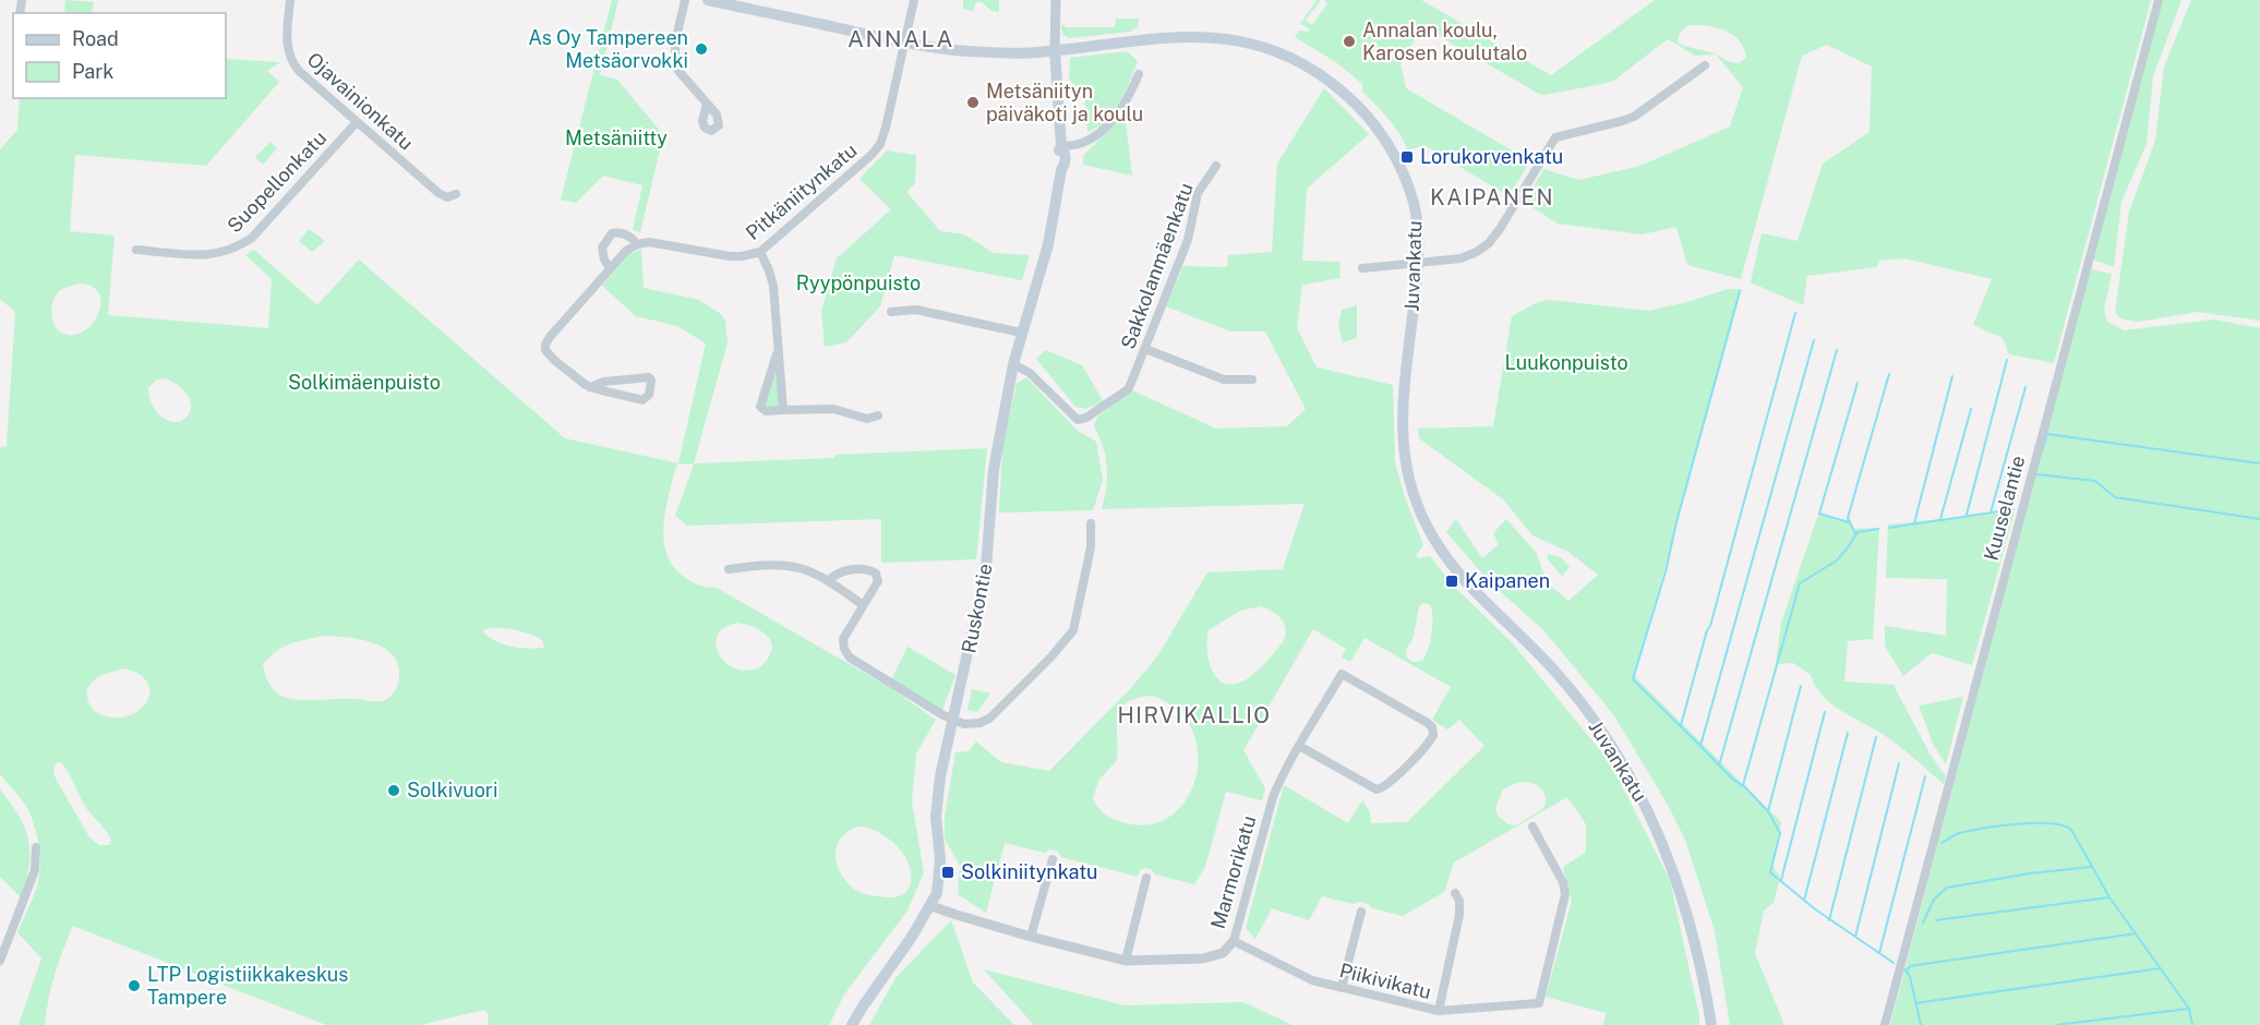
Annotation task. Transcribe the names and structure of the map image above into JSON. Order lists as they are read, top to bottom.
{
  "streets": {
    "main road": ["Juvankatu", "Ruskontie"],
    "street": [
      "Ojavainionkatu",
      "Suopellonkatu",
      "Pitkäniitynkatu",
      "Sakkolanmäenkatu",
      "Kuuselantie",
      "Marmorikatu",
      "Piikivikatu"
    ]
  },
  "crossings": [
    ["Ojavainionkatu", "Suopellonkatu"],
    ["Pitkäniitynkatu", "Juvankatu"],
    ["Sakkolanmäenkatu", "Ruskontie"],
    ["Juvankatu", "Ruskontie"],
    ["Ruskontie", "Marmorikatu"],
    ["Marmorikatu", "Piikivikatu"]
  ],
  "districts": ["ANNALA", "KAIPANEN", "HIRVIKALLIO"],
  "parks": [
    "Metsäniitty",
    "Ryypönpuisto",
    "Luukonpuisto",
    "Solkimäenpuisto"
  ],
  "places": {
    "other": [
      "Annalan koulu, Karosen koulutalo",
      "As Oy Tampereen Metsäorvokki",
      "Metsäniityn päiväkoti ja koulu",
      "Solkivuori",
      "LTP Logistiikkakeskus Tampere"
    ],
    "transit": ["Lorukorvenkatu", "Kaipanen", "Solkiniitynkatu"]
  },
  "legend": ["Road", "Park"]
}
